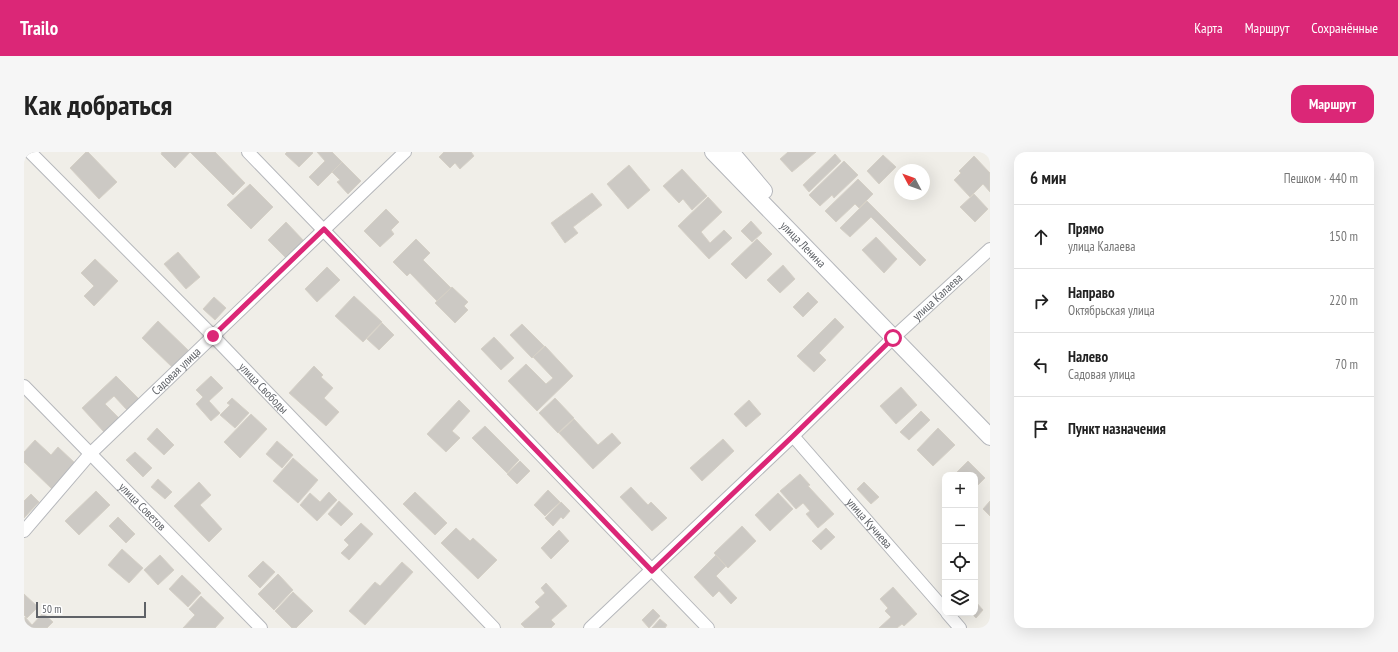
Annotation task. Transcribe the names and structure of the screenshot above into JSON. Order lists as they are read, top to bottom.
{
  "streets": {
    "street": [
      "улица Ленина",
      "улица Калаева",
      "Садовая улица",
      "улица Свободы",
      "улица Советов",
      "улица Кучиева"
    ]
  },
  "crossings": [
    ["улица Ленина", "улица Калаева"],
    ["улица Калаева", "улица Кучиева"],
    ["Садовая улица", "улица Свободы"],
    ["Садовая улица", "улица Советов"]
  ],
  "scale_bar": "50 m",
  "north": "top left",
  "page": {
    "header": "Trailo",
    "nav": ["Карта", "Маршрут", "Сохранённые"],
    "buttons": "Маршрут",
    "title": "Как добраться",
    "heading": ["6 мин", "Пешком · 440 m"],
    "list": [
      ["Прямо", "улица Калаева", "150 m"],
      ["Направо", "Октябрьская улица", "220 m"],
      ["Налево", "Садовая улица", "70 m"],
      "Пункт назначения"
    ],
    "map_buttons": ["+", "−"],
    "scale": "50 m"
  }
}
